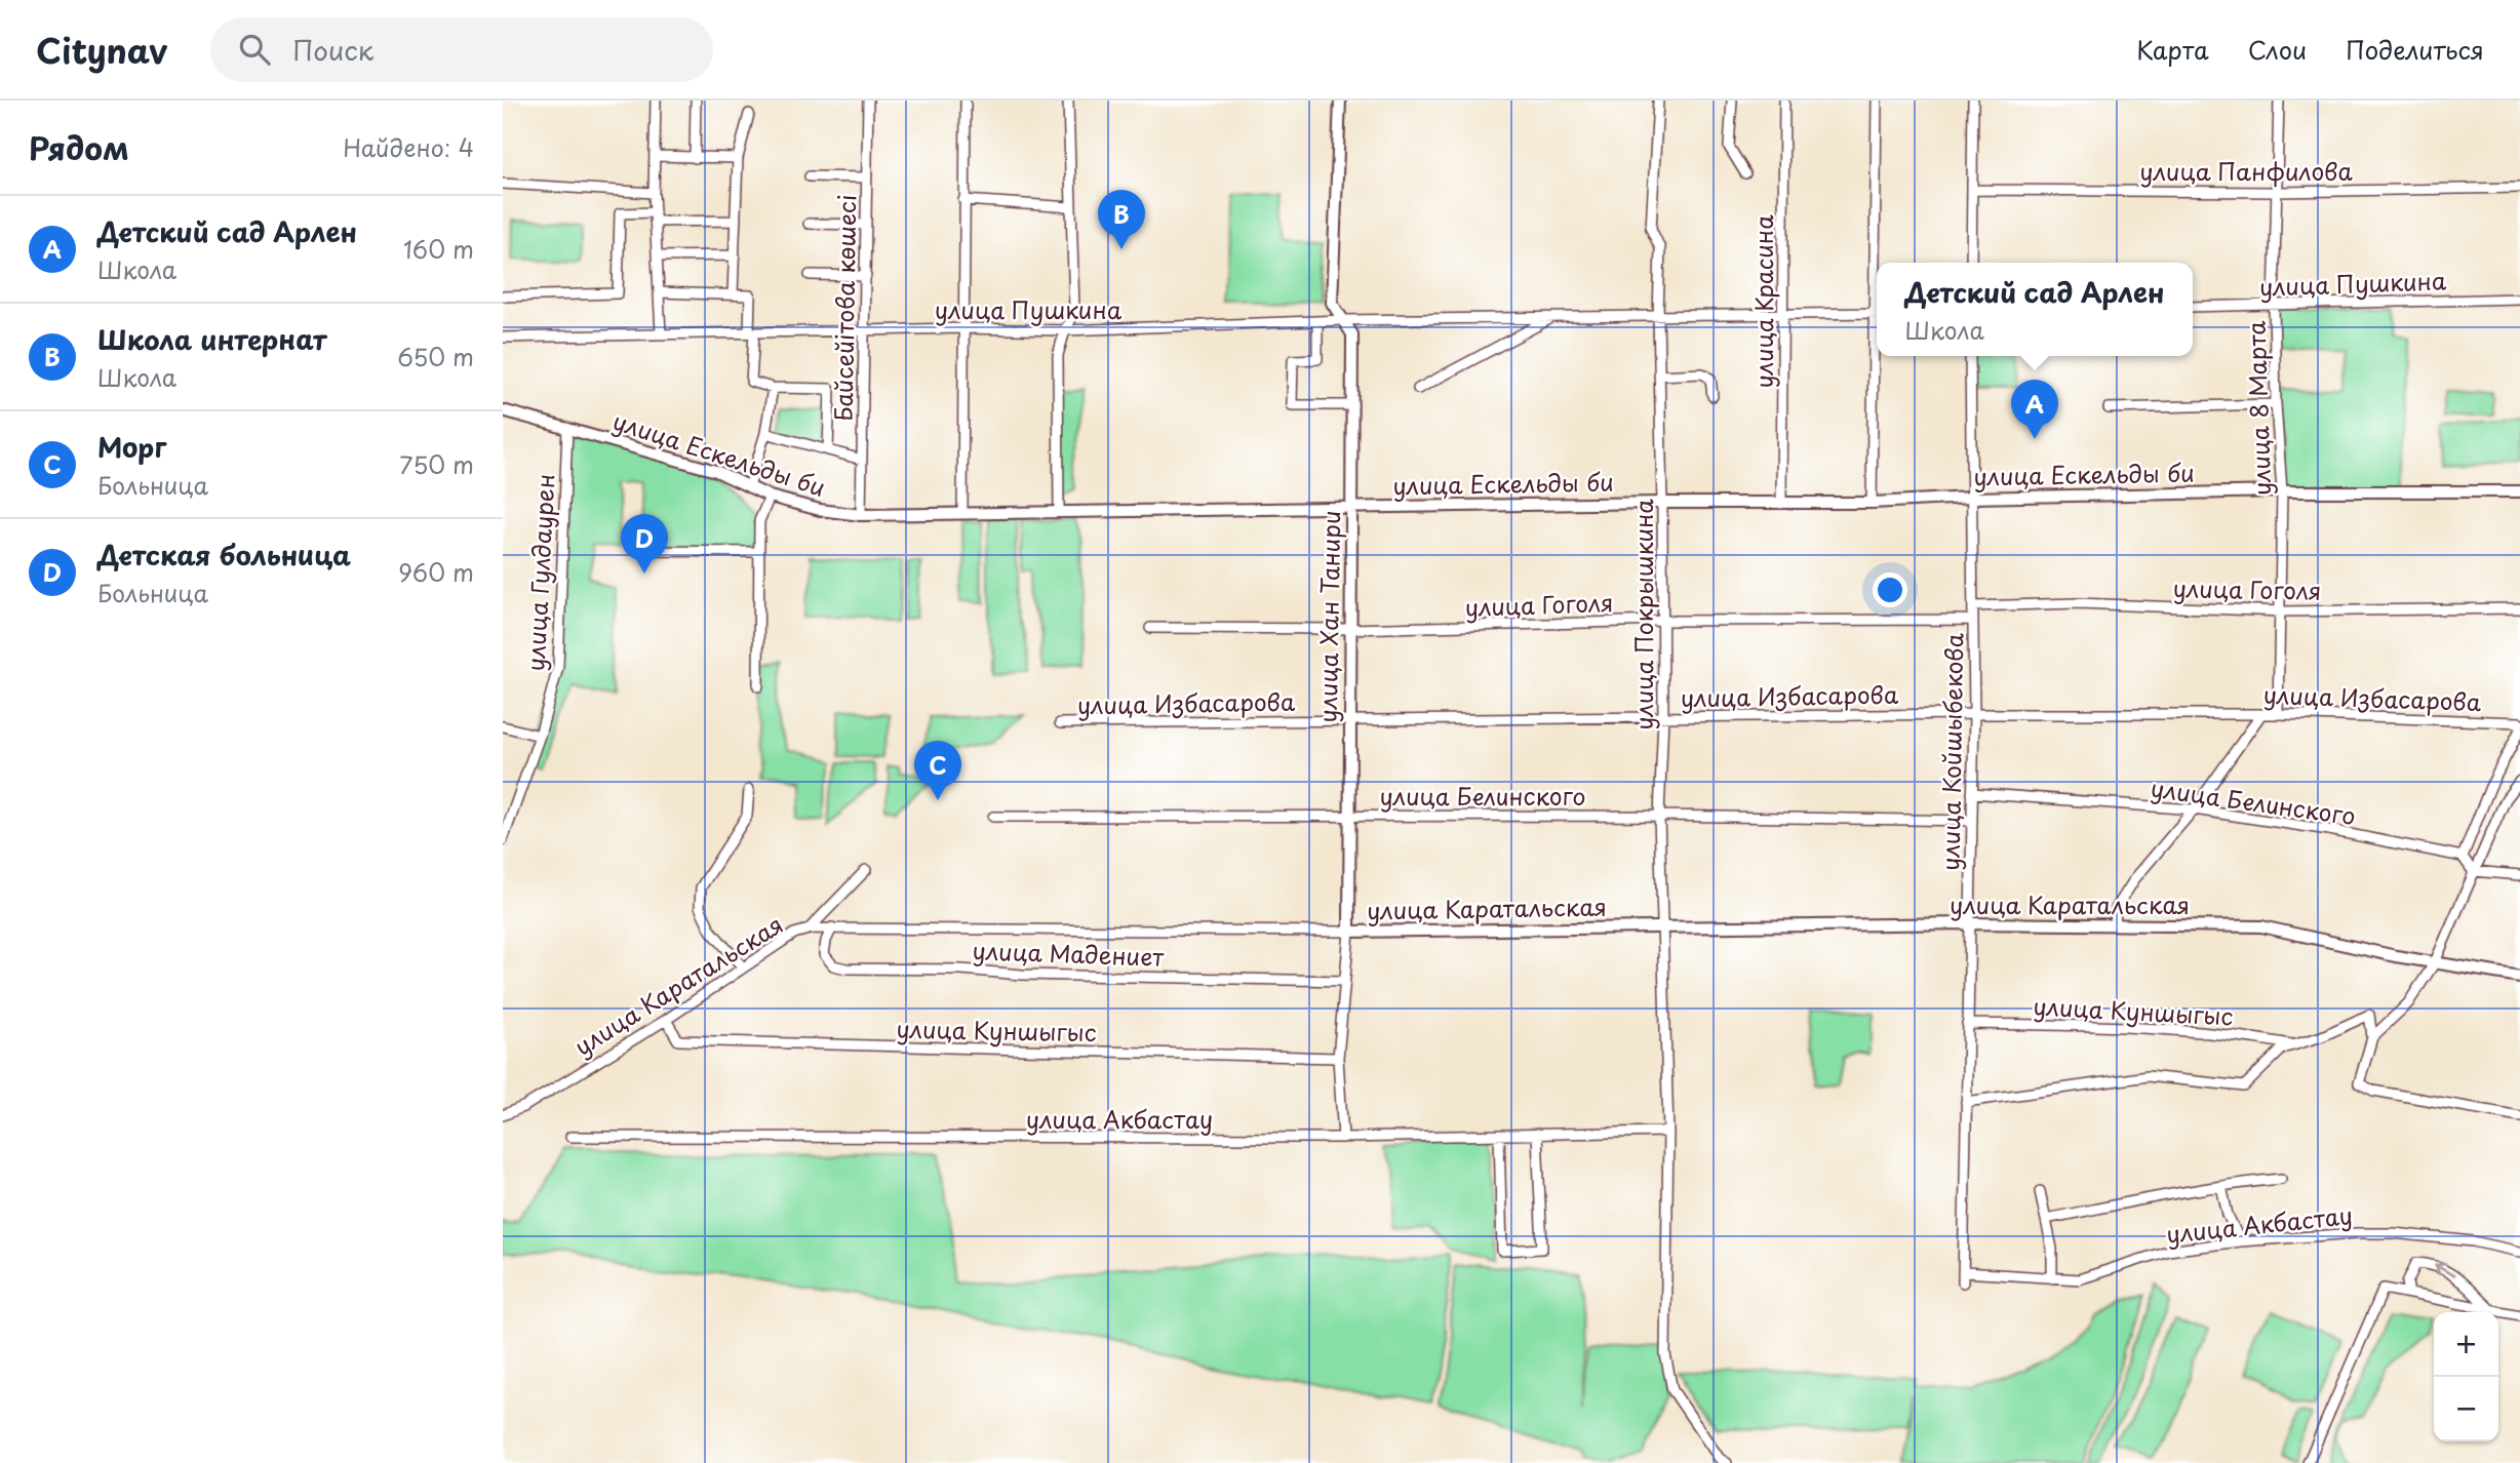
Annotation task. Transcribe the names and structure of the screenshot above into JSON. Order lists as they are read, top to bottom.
{
  "streets": {
    "street": [
      "улица Панфилова",
      "улица Пушкина",
      "улица Красина",
      "Байсейітова көшесі",
      "улица 8 Марта",
      "улица Ескельды би",
      "улица Гулдаурен",
      "улица Гоголя",
      "улица Покрышкина",
      "улица Хан Танири",
      "улица Избасарова",
      "улица Койшыбекова",
      "улица Белинского",
      "улица Каратальская",
      "улица Мадениет",
      "улица Куншыгыс",
      "улица Акбастау"
    ]
  },
  "crossings": [
    ["улица Панфилова", "улица 8 Марта"],
    ["улица Пушкина", "улица Красина"],
    ["улица Пушкина", "Байсейітова көшесі"],
    ["улица Пушкина", "улица 8 Марта"],
    ["улица Пушкина", "улица Покрышкина"],
    ["улица Пушкина", "улица Хан Танири"],
    ["улица Красина", "улица Ескельды би"],
    ["Байсейітова көшесі", "улица Ескельды би"],
    ["улица 8 Марта", "улица Ескельды би"],
    ["улица 8 Марта", "улица Гоголя"],
    ["улица 8 Марта", "улица Избасарова"],
    ["улица Ескельды би", "улица Гулдаурен"],
    ["улица Ескельды би", "улица Покрышкина"],
    ["улица Ескельды би", "улица Хан Танири"],
    ["улица Ескельды би", "улица Койшыбекова"],
    ["улица Гоголя", "улица Покрышкина"],
    ["улица Гоголя", "улица Хан Танири"],
    ["улица Гоголя", "улица Койшыбекова"],
    ["улица Покрышкина", "улица Избасарова"],
    ["улица Покрышкина", "улица Белинского"],
    ["улица Покрышкина", "улица Каратальская"],
    ["улица Покрышкина", "улица Акбастау"],
    ["улица Хан Танири", "улица Избасарова"],
    ["улица Хан Танири", "улица Белинского"],
    ["улица Хан Танири", "улица Каратальская"],
    ["улица Хан Танири", "улица Мадениет"],
    ["улица Хан Танири", "улица Куншыгыс"],
    ["улица Хан Танири", "улица Акбастау"],
    ["улица Избасарова", "улица Койшыбекова"],
    ["улица Койшыбекова", "улица Белинского"],
    ["улица Койшыбекова", "улица Каратальская"],
    ["улица Койшыбекова", "улица Куншыгыс"],
    ["улица Койшыбекова", "улица Акбастау"],
    ["улица Каратальская", "улица Мадениет"],
    ["улица Каратальская", "улица Куншыгыс"]
  ],
  "page": {
    "header": "Citynav",
    "search": "Поиск",
    "nav": ["Карта", "Слои", "Поделиться"],
    "heading": ["Рядом", "Найдено: 4"],
    "pins": [
      "B",
      "A",
      "D",
      "C"
    ],
    "list": [
      {
        "mark": "A",
        "name": "Детский сад Арлен",
        "note": "Школа",
        "value": "160 m"
      },
      {
        "mark": "B",
        "name": "Школа интернат",
        "note": "Школа",
        "value": "650 m"
      },
      {
        "mark": "C",
        "name": "Морг",
        "note": "Больница",
        "value": "750 m"
      },
      {
        "mark": "D",
        "name": "Детская больница",
        "note": "Больница",
        "value": "960 m"
      }
    ],
    "popup": ["Детский сад Арлен", "Школа"],
    "map_buttons": ["+", "−"]
  }
}
